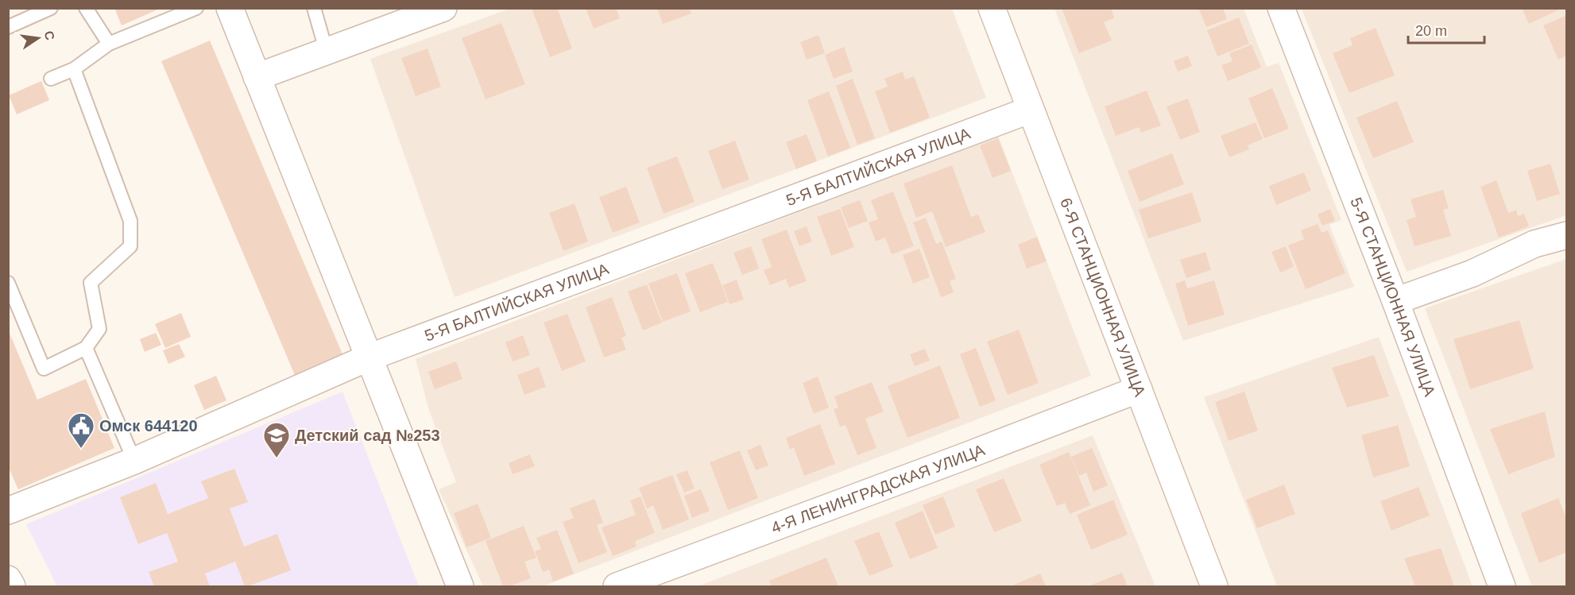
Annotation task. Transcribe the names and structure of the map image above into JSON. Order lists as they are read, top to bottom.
{
  "streets": {
    "street": [
      "5-Я БАЛТИЙСКАЯ УЛИЦА",
      "6-Я СТАНЦИОННАЯ УЛИЦА",
      "5-Я СТАНЦИОННАЯ УЛИЦА",
      "4-Я ЛЕНИНГРАДСКАЯ УЛИЦА"
    ]
  },
  "crossings": [
    ["5-Я БАЛТИЙСКАЯ УЛИЦА", "6-Я СТАНЦИОННАЯ УЛИЦА"],
    ["6-Я СТАНЦИОННАЯ УЛИЦА", "4-Я ЛЕНИНГРАДСКАЯ УЛИЦА"]
  ],
  "places": {
    "public building": ["Омск 644120"],
    "school or university": ["Детский сад №253"]
  },
  "scale_bar": "20 m",
  "north": "right"
}
